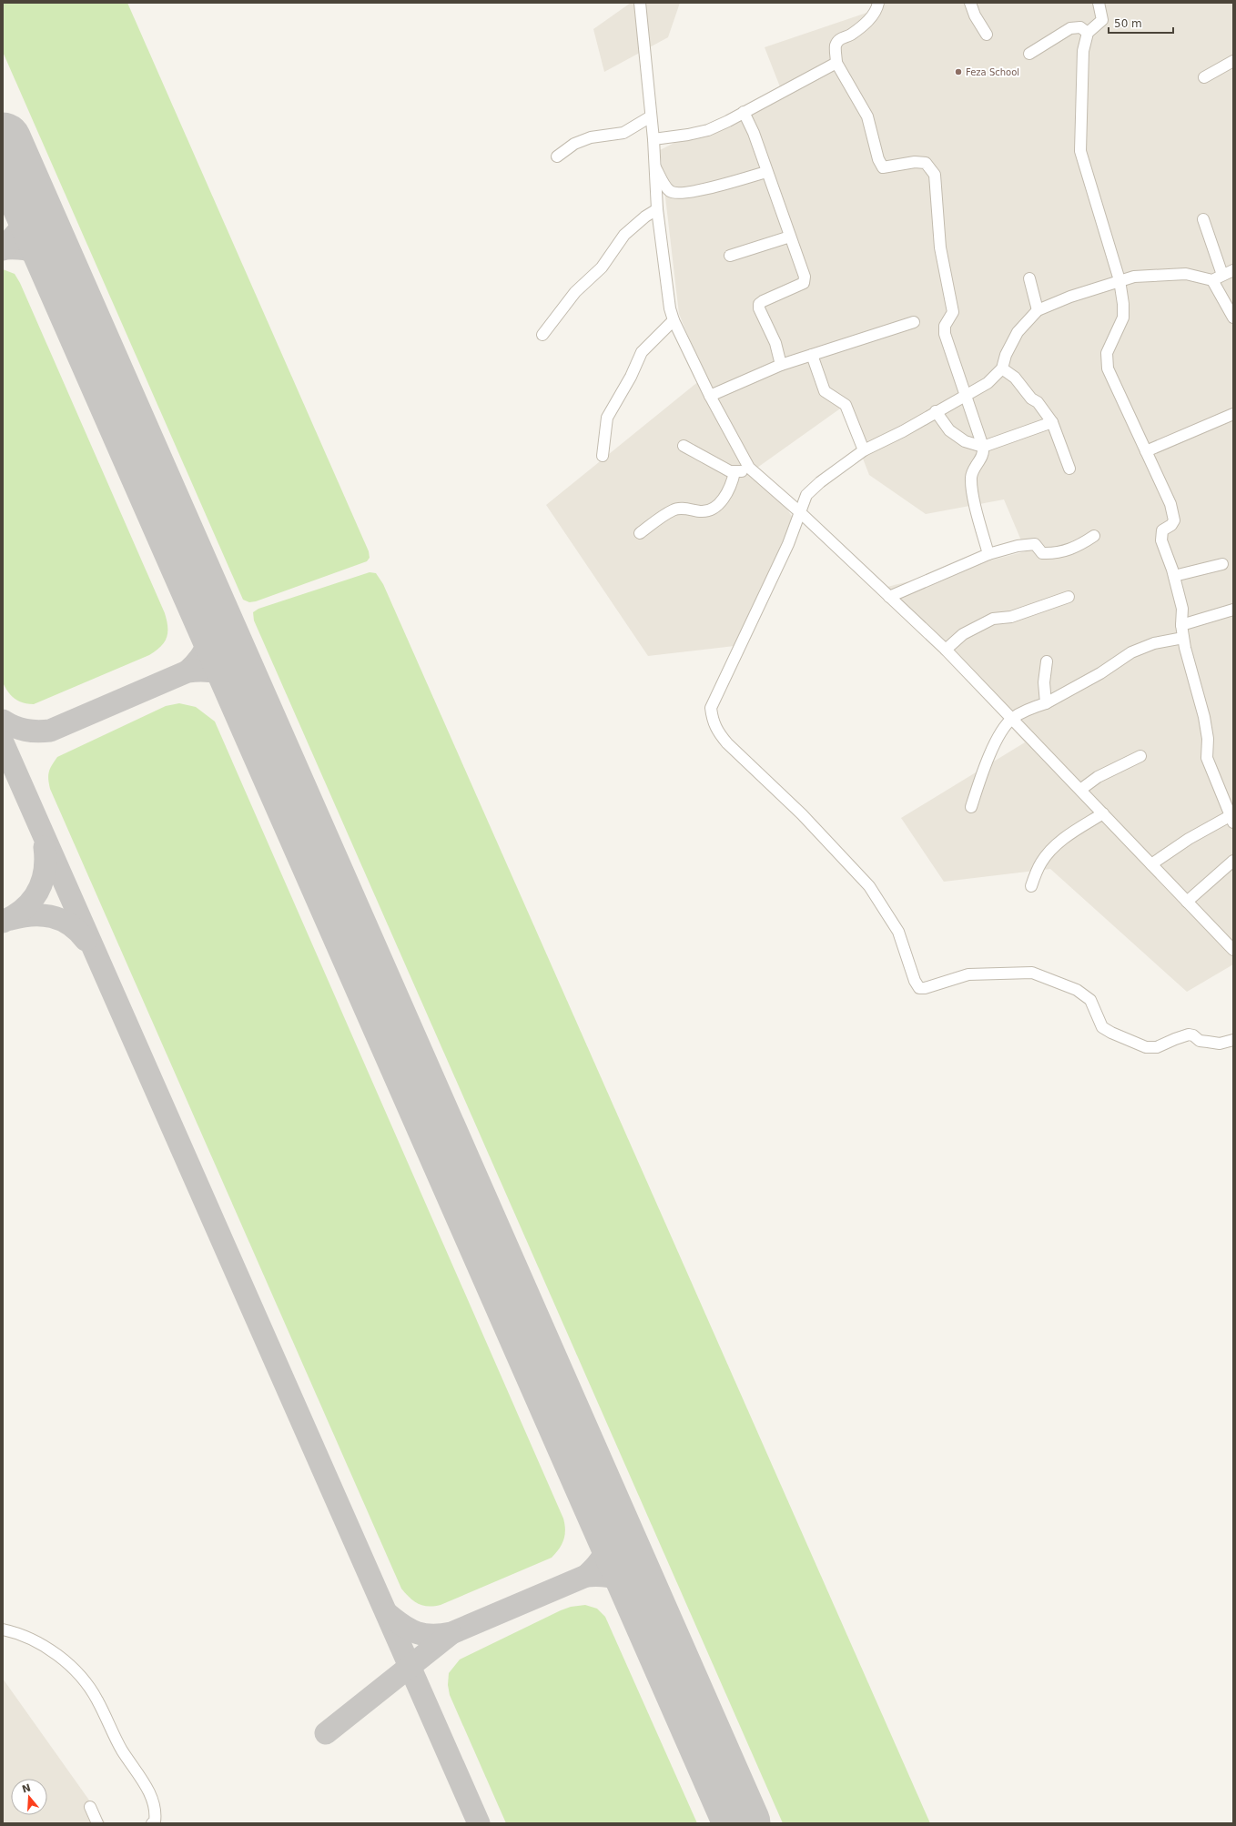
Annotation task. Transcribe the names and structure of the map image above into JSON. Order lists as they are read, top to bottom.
{
  "places": ["Feza School"],
  "scale_bar": "50 m",
  "north": "top"
}
